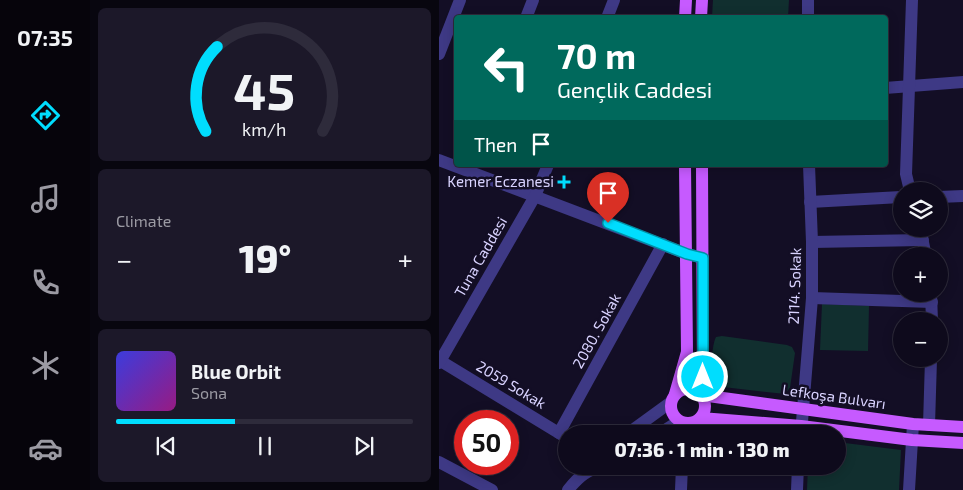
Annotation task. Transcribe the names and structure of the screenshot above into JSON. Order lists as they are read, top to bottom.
{
  "streets": {
    "main road": ["Lefkoşa Bulvarı"],
    "street": [
      "Tuna Caddesi",
      "2114. Sokak",
      "2080. Sokak",
      "2059 Sokak"
    ]
  },
  "crossings": [
    ["Tuna Caddesi", "2059 Sokak"],
    ["2114. Sokak", "Lefkoşa Bulvarı"]
  ],
  "places": {
    "health": ["Kemer Eczanesi"]
  },
  "page": {
    "tabs": "07:35",
    "turn": ["70 m", "Gençlik Caddesi"],
    "then": "Then",
    "tile": "Climate",
    "map_buttons": ["+", "−"],
    "heat": ["−", "19°", "+"],
    "song": ["Blue Orbit", "Sona"],
    "limit": "50",
    "trip": "07:36 · 1 min · 130 m",
    "gauge": ["45", "km/h"]
  }
}
